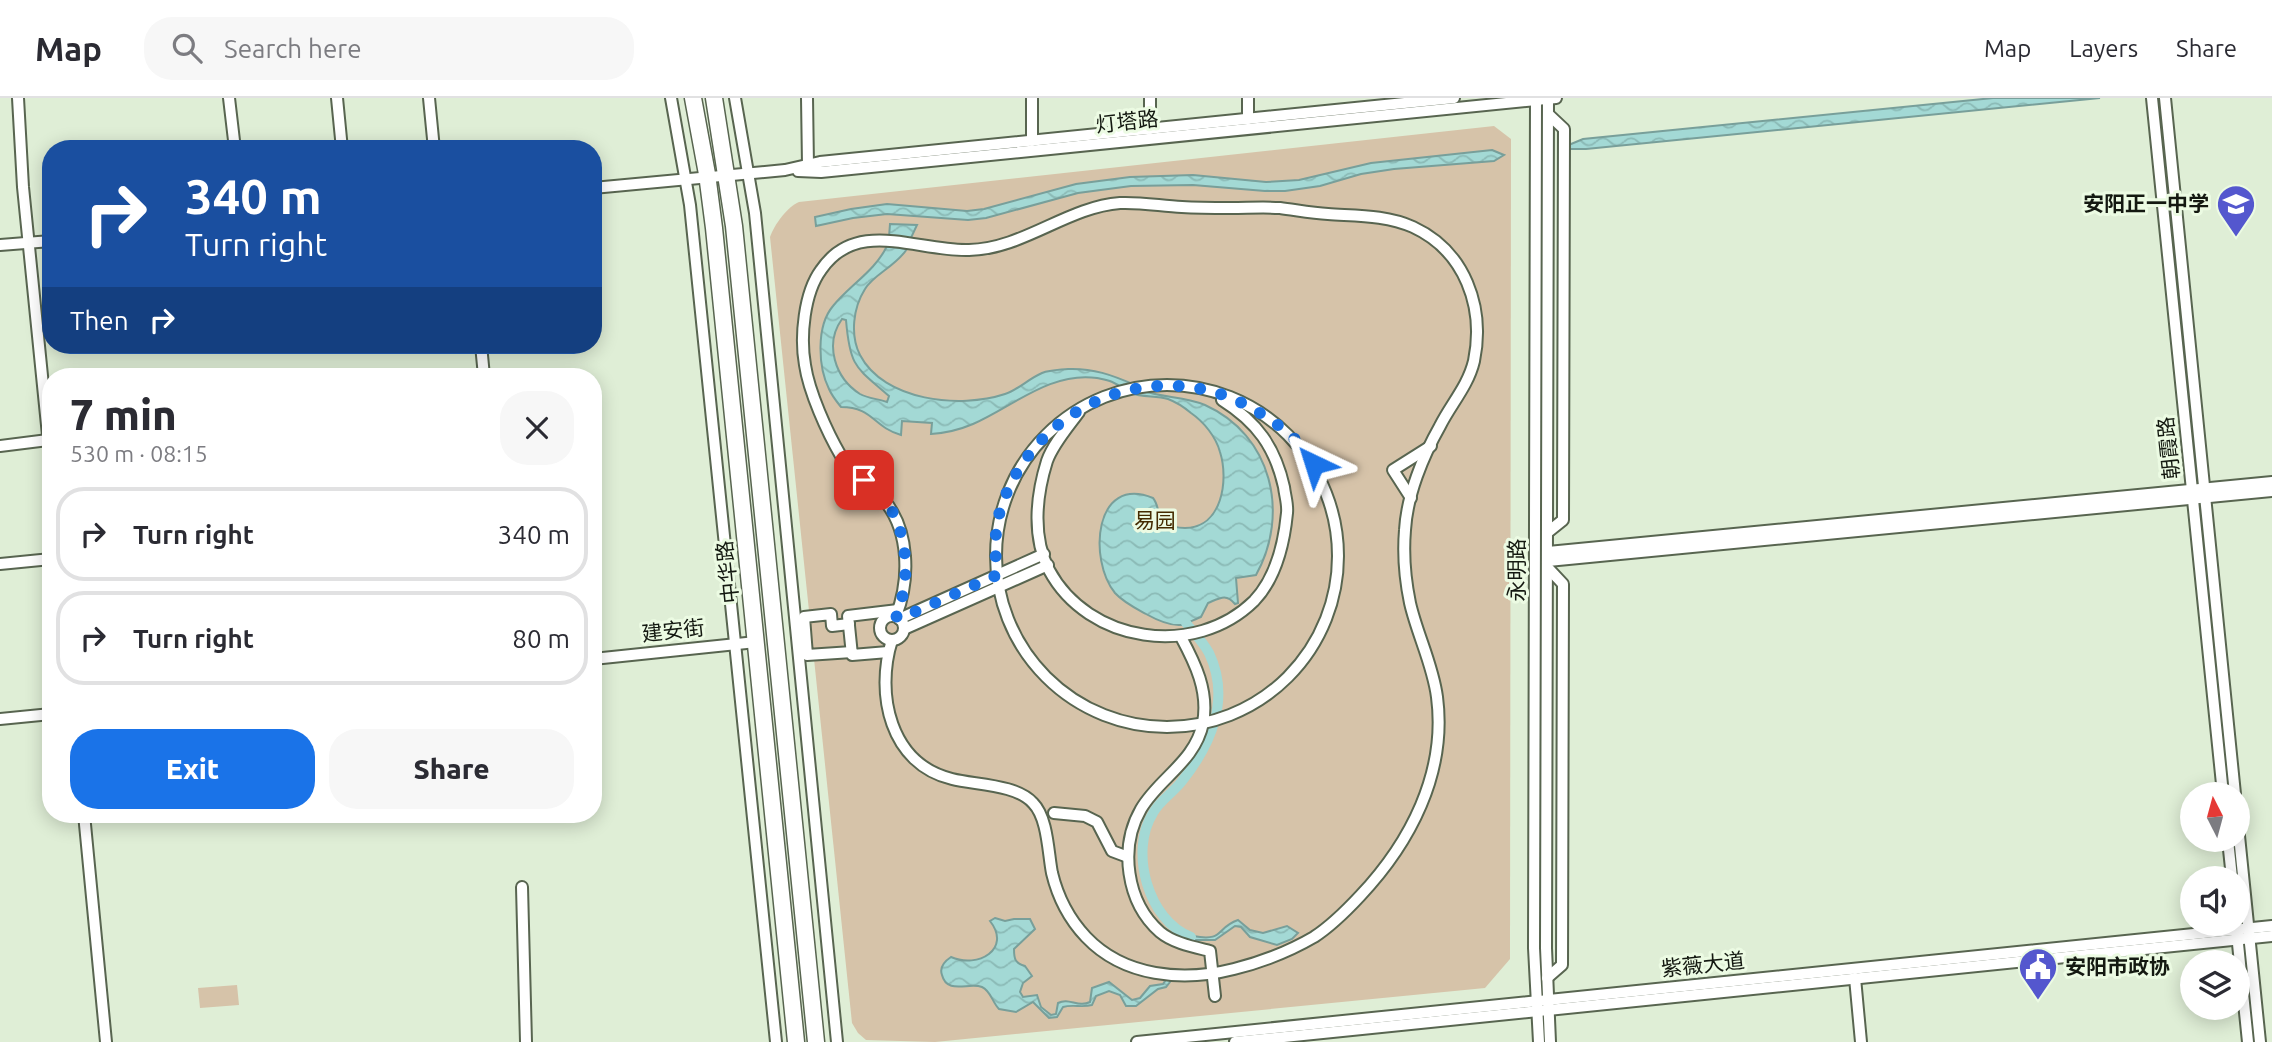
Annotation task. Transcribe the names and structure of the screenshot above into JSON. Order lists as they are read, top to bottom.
{
  "streets": {
    "highway": ["中华路"],
    "street": [
      "灯塔路",
      "朝霞路",
      "永明路",
      "建安街",
      "紫薇大道"
    ]
  },
  "crossings": [
    ["灯塔路", "永明路"],
    ["灯塔路", "中华路"],
    ["永明路", "紫薇大道"],
    ["中华路", "建安街"]
  ],
  "parks": ["易园"],
  "places": {
    "school or university": ["安阳正一中学"],
    "public building": ["安阳市政协"]
  },
  "north": "top",
  "page": {
    "header": "Map",
    "search": "Search here",
    "nav": ["Map", "Layers", "Share"],
    "turn": ["340 m", "Turn right"],
    "then": "Then",
    "heading": ["7 min", "530 m · 08:15"],
    "list": [
      {
        "name": "Turn right",
        "value": "340 m"
      },
      {
        "name": "Turn right",
        "value": "80 m"
      }
    ],
    "buttons": ["Exit", "Share"]
  }
}
